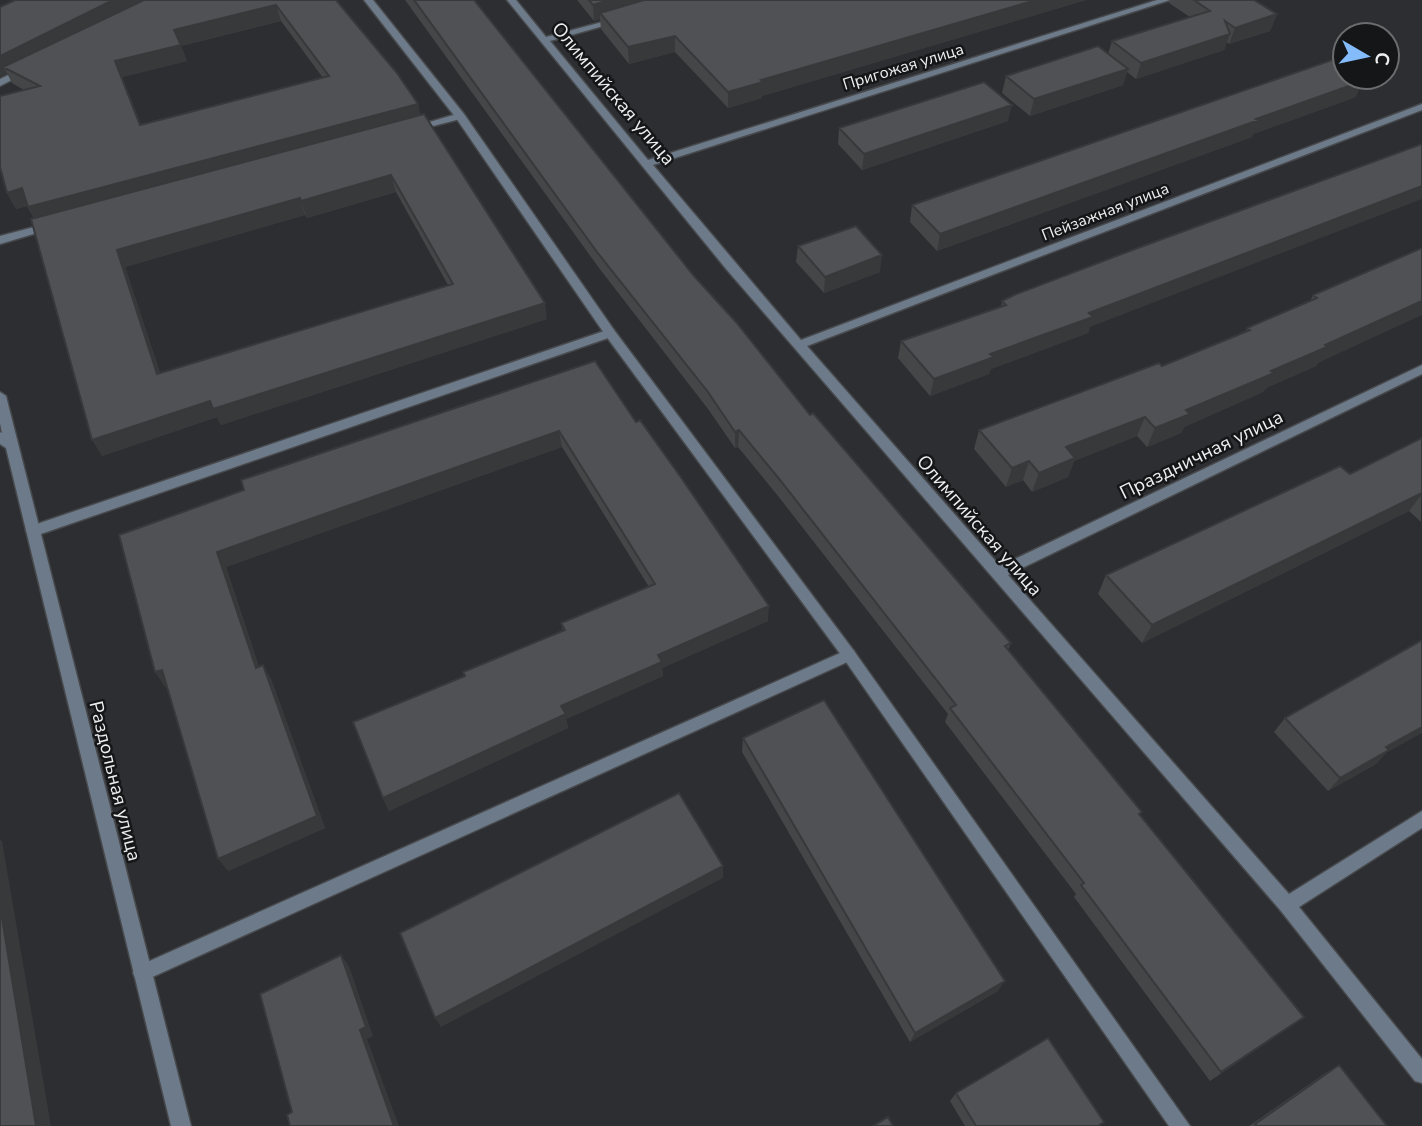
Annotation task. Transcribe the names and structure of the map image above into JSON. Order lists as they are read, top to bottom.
{
  "streets": {
    "street": [
      "Пригожая улица",
      "Олимпийская улица",
      "Пейзажная улица",
      "Праздничная улица",
      "Раздольная улица"
    ]
  },
  "crossings": [
    ["Пригожая улица", "Олимпийская улица"],
    ["Олимпийская улица", "Пейзажная улица"],
    ["Олимпийская улица", "Праздничная улица"]
  ],
  "north": "right"
}
